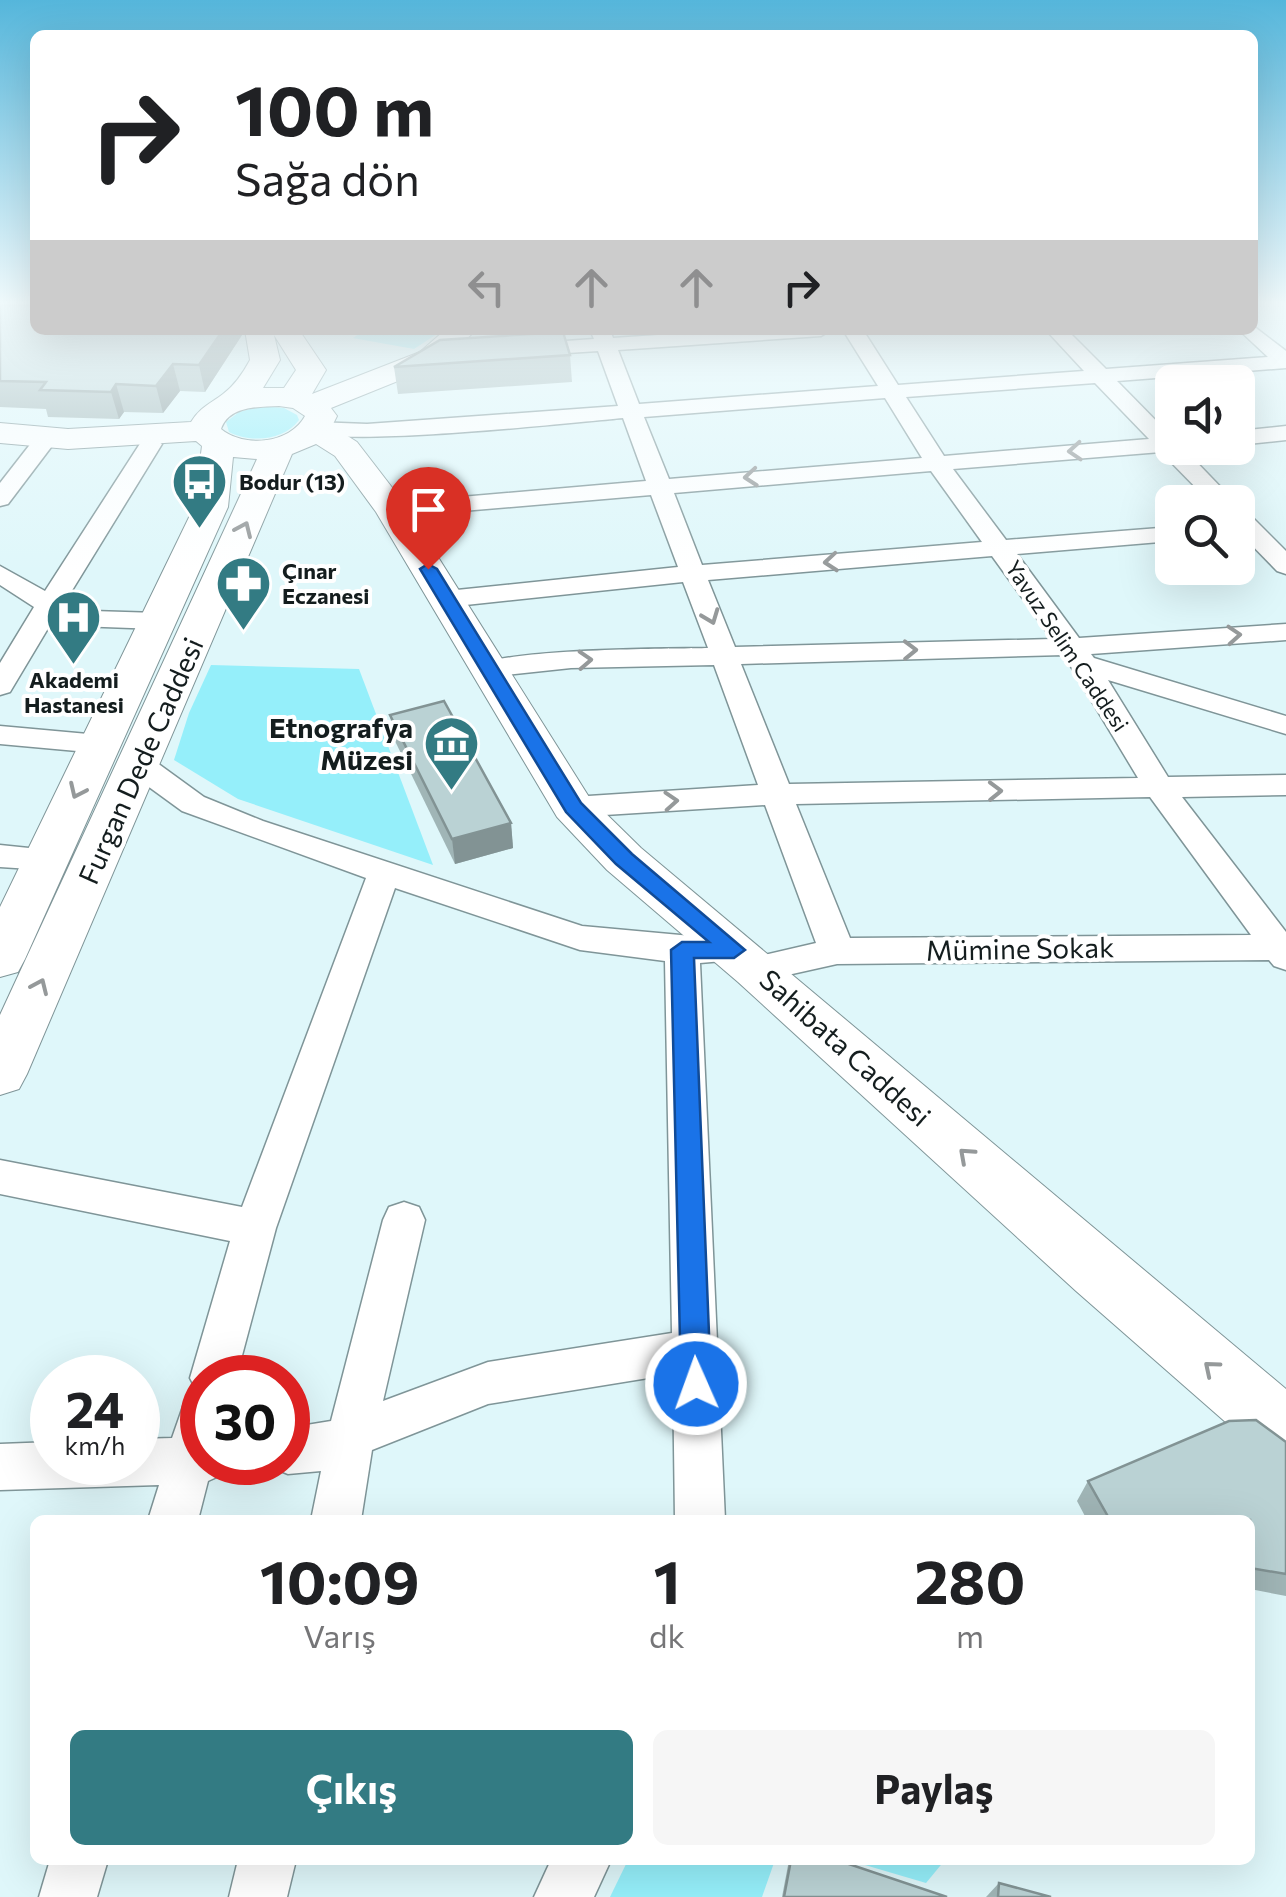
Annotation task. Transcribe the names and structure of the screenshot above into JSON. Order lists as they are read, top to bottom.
{
  "streets": {
    "main road": ["Furgan Dede Caddesi", "Sahibata Caddesi"],
    "street": ["Yavuz Selim Caddesi", "Mümine Sokak"]
  },
  "crossings": [
    ["Yavuz Selim Caddesi", "Mümine Sokak"],
    ["Furgan Dede Caddesi", "Mümine Sokak"],
    ["Furgan Dede Caddesi", "Sahibata Caddesi"],
    ["Mümine Sokak", "Sahibata Caddesi"]
  ],
  "one_way": ["Sahibata Caddesi"],
  "places": {
    "bus stop": ["Bodur (13)"],
    "pharmacy": ["Çınar Eczanesi"],
    "hospital": ["Akademi Hastanesi"],
    "museum": ["Etnografya Müzesi"]
  },
  "page": {
    "turn": ["100 m", "Sağa dön"],
    "speed": "24 km/h",
    "limit": "30",
    "eta": [
      "10:09",
      "Varış",
      "1",
      "dk",
      "280",
      "m"
    ],
    "buttons": ["Çıkış", "Paylaş"]
  }
}
